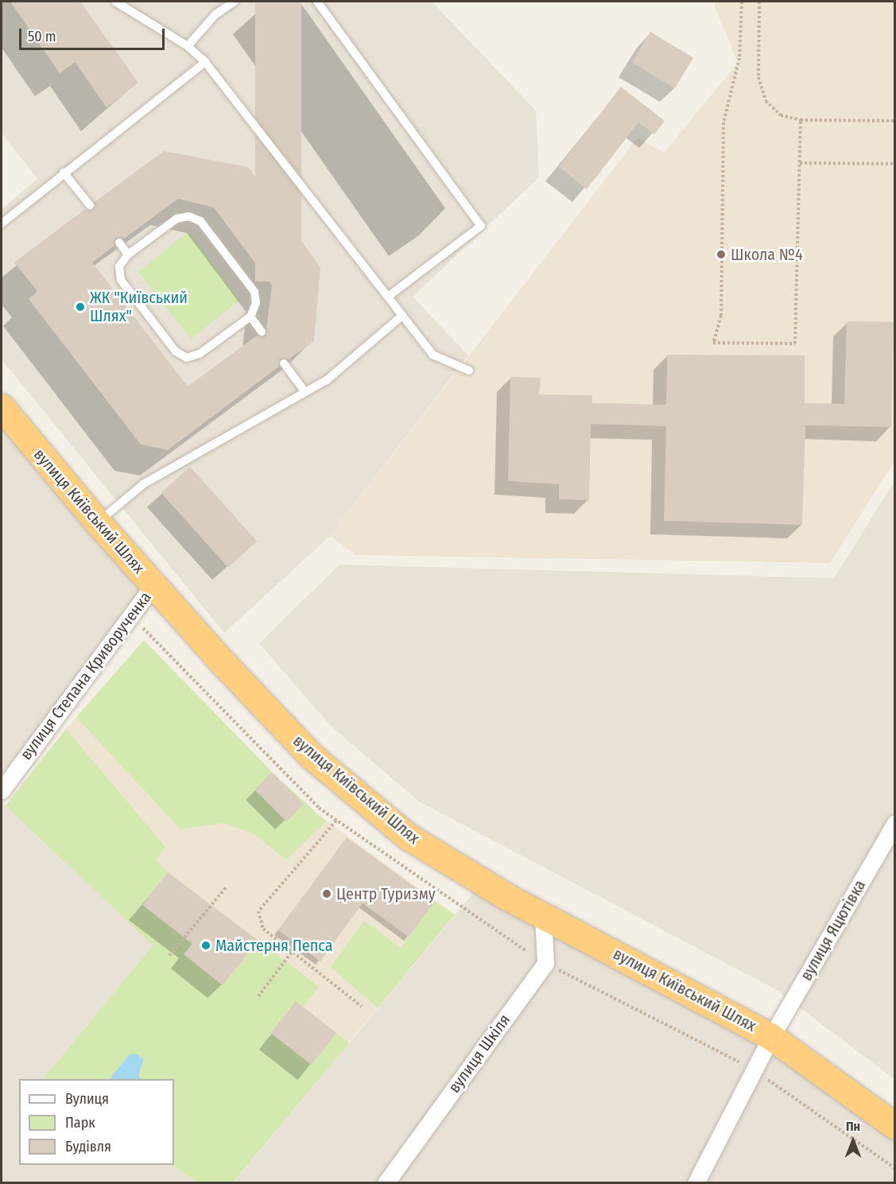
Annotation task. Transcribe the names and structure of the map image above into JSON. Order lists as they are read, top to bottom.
{
  "streets": {
    "highway": ["вулиця Київський Шлях"],
    "street": ["вулиця Степана Криворученка", "вулиця Яцютівка", "вулиця Шкіля"]
  },
  "crossings": [
    ["вулиця Київський Шлях", "вулиця Степана Криворученка"],
    ["вулиця Київський Шлях", "вулиця Яцютівка"],
    ["вулиця Київський Шлях", "вулиця Шкіля"]
  ],
  "places": [
    "Школа №4",
    "ЖК \"Київський Шлях\"",
    "Центр Туризму",
    "Майстерня Пепса"
  ],
  "legend": ["Вулиця", "Парк", "Будівля"],
  "scale_bar": "50 m",
  "north": "top"
}
